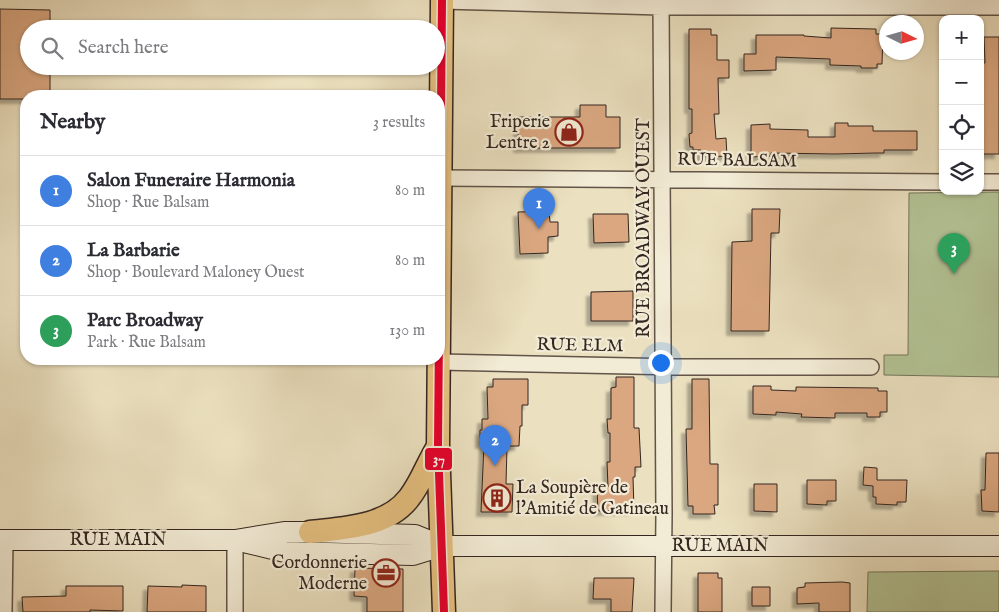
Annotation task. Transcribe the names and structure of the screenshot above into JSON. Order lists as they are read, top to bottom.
{
  "streets": {
    "street": [
      "RUE BALSAM",
      "RUE BROADWAY OUEST",
      "RUE ELM",
      "RUE MAIN"
    ]
  },
  "crossings": [
    ["RUE BALSAM", "RUE BROADWAY OUEST"],
    ["RUE BROADWAY OUEST", "RUE ELM"],
    ["RUE BROADWAY OUEST", "RUE MAIN"]
  ],
  "places": {
    "shop": ["Friperie Lentre 2"],
    "building": ["La Soupière de l'Amitié de Gatineau"],
    "office": ["Cordonnerie Moderne"]
  },
  "lines": ["transit line 37"],
  "north": "right",
  "page": {
    "map_buttons": ["+", "−"],
    "search": "Search here",
    "heading": ["Nearby", "3 results"],
    "list": [
      {
        "mark": "1",
        "name": "Salon Funeraire Harmonia",
        "note": "Shop · Rue Balsam",
        "value": "80 m"
      },
      {
        "mark": "2",
        "name": "La Barbarie",
        "note": "Shop · Boulevard Maloney Ouest",
        "value": "80 m"
      },
      {
        "mark": "3",
        "name": "Parc Broadway",
        "note": "Park · Rue Balsam",
        "value": "130 m"
      }
    ],
    "pins": ["1", "3", "2"]
  }
}
